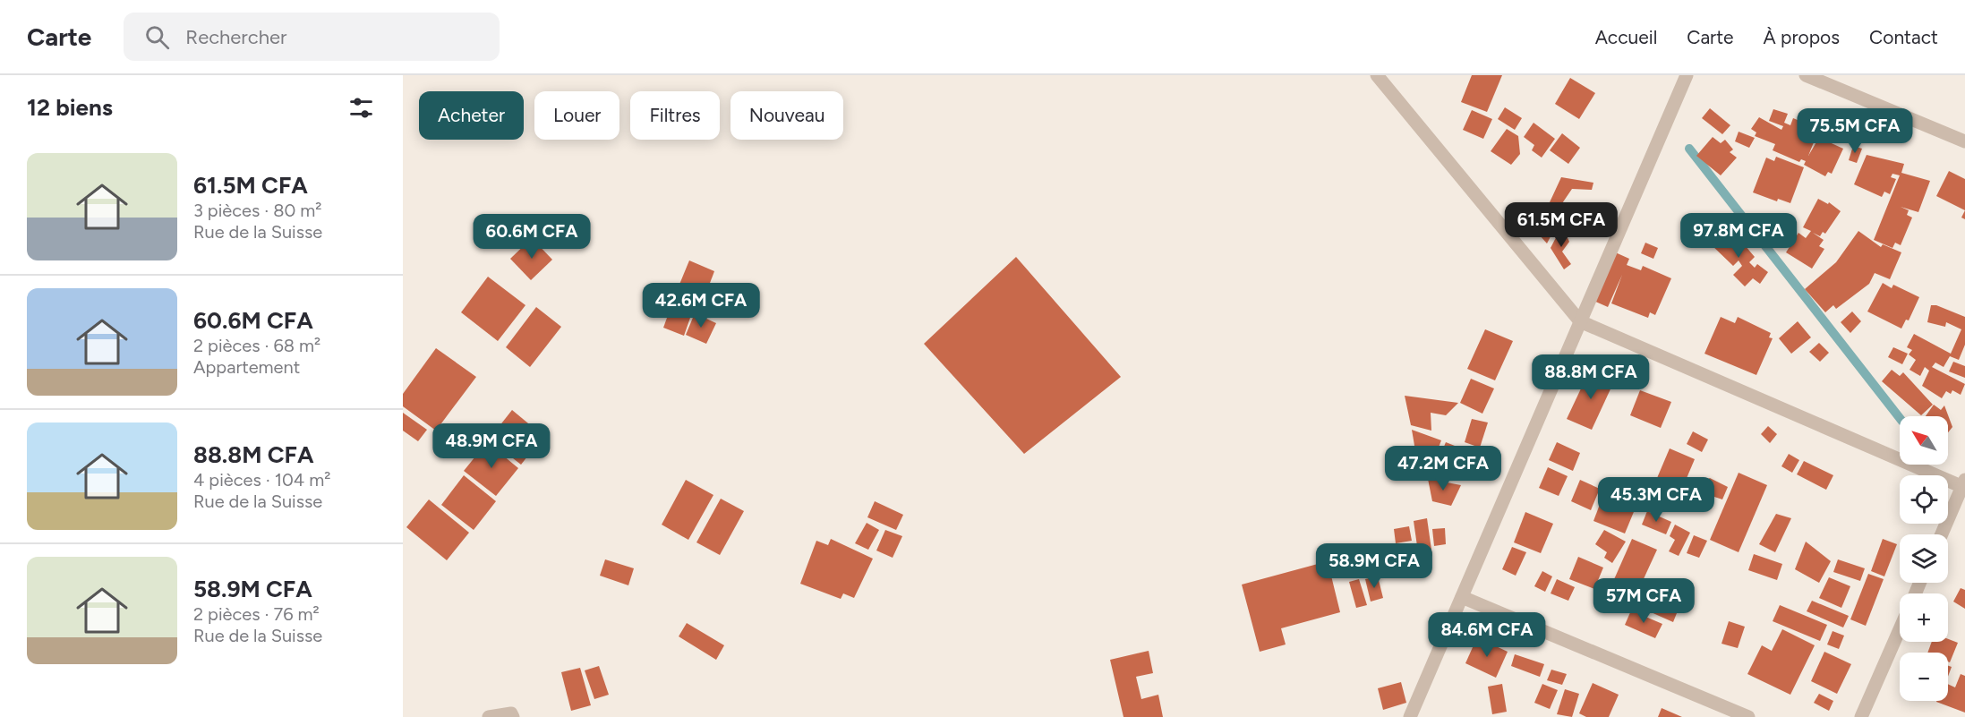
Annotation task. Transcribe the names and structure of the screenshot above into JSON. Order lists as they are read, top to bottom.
{
  "north": "top left",
  "page": {
    "header": "Carte",
    "search": "Rechercher",
    "nav": [
      "Accueil",
      "Carte",
      "À propos",
      "Contact"
    ],
    "heading": "12 biens",
    "chip": [
      "Acheter",
      "Louer",
      "Filtres",
      "Nouveau"
    ],
    "price": [
      "75.5M CFA",
      "61.5M CFA",
      "97.8M CFA",
      "60.6M CFA",
      "42.6M CFA",
      "88.8M CFA",
      "48.9M CFA",
      "47.2M CFA",
      "45.3M CFA",
      "58.9M CFA",
      "57M CFA",
      "84.6M CFA"
    ],
    "list": [
      {
        "name": "61.5M CFA",
        "note": "3 pièces · 80 m² · Rue de la Suisse"
      },
      {
        "name": "60.6M CFA",
        "note": "2 pièces · 68 m² · Appartement"
      },
      {
        "name": "88.8M CFA",
        "note": "4 pièces · 104 m² · Rue de la Suisse"
      },
      {
        "name": "58.9M CFA",
        "note": "2 pièces · 76 m² · Rue de la Suisse"
      }
    ],
    "map_buttons": ["+", "−"]
  }
}
